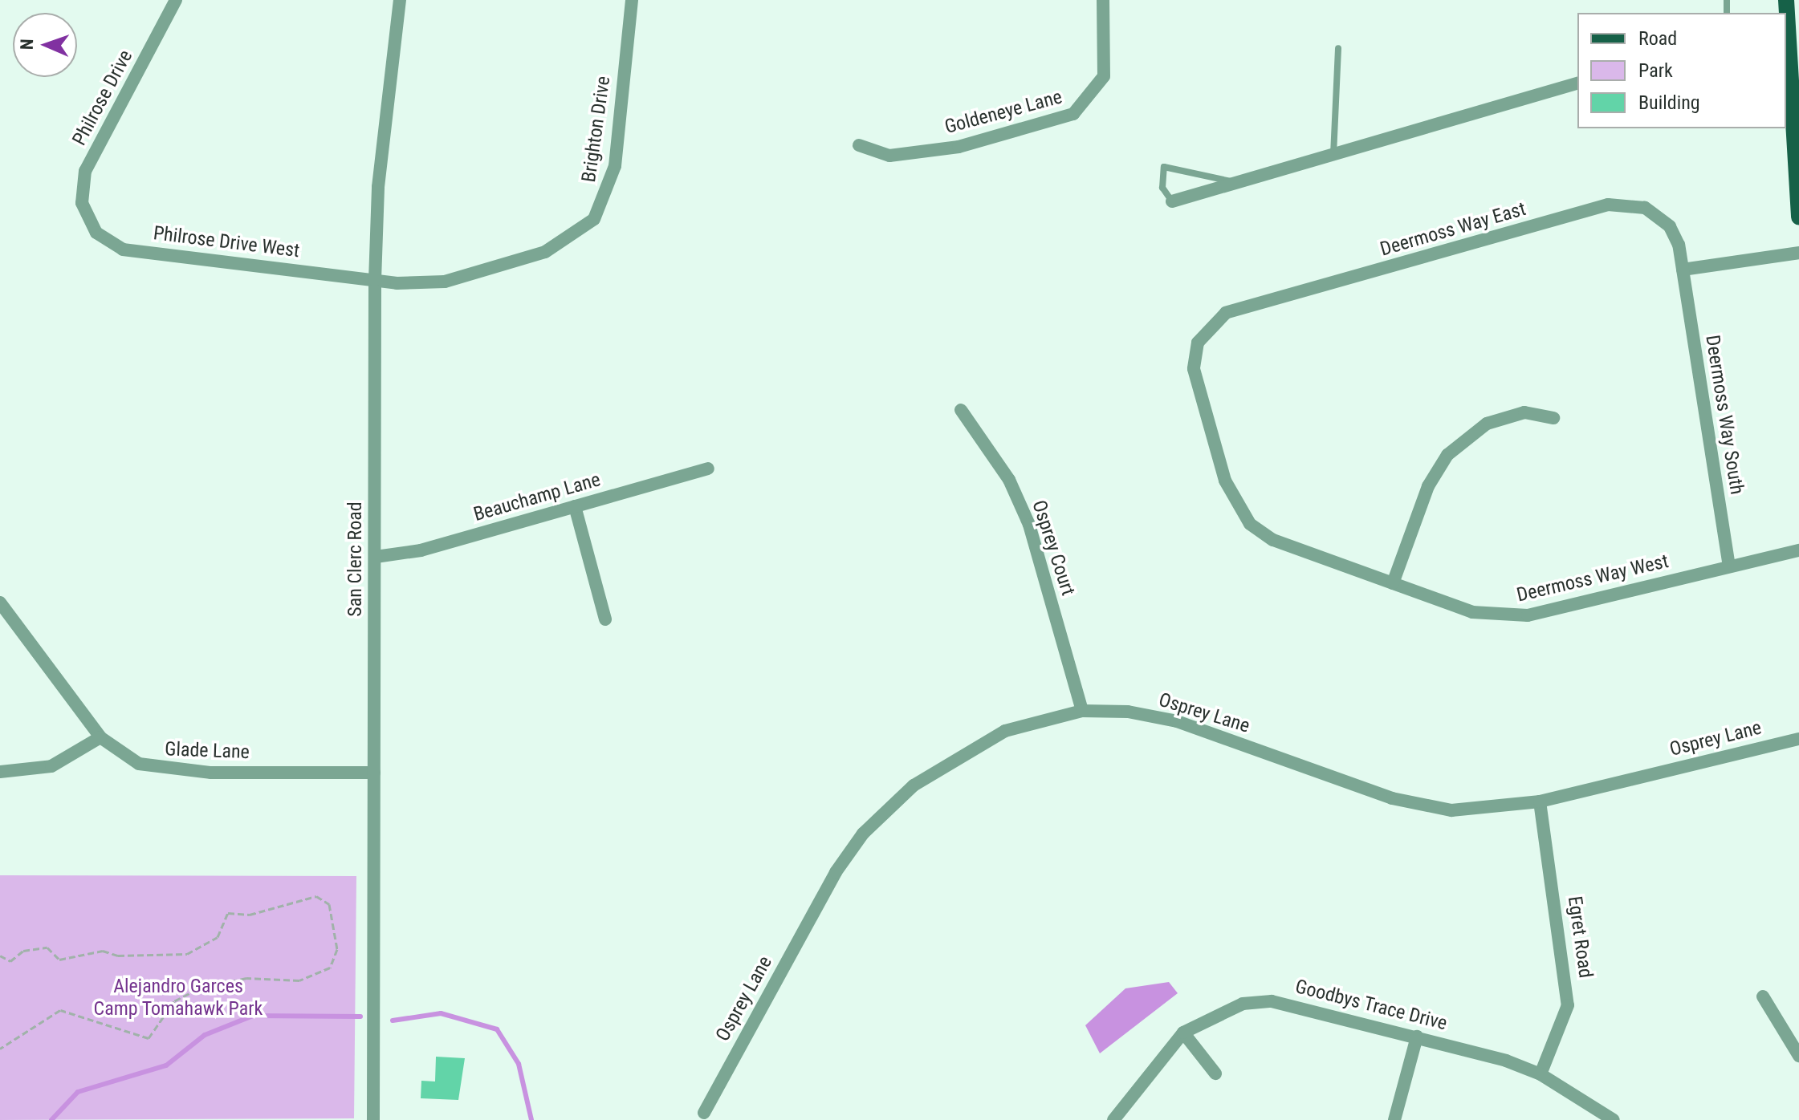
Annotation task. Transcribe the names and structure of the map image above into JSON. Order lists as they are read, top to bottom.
{
  "streets": {
    "street": [
      "Philrose Drive",
      "Goldeneye Lane",
      "Brighton Drive",
      "Deermoss Way East",
      "Philrose Drive West",
      "Deermoss Way South",
      "Beauchamp Lane",
      "Osprey Court",
      "San Clerc Road",
      "Deermoss Way West",
      "Osprey Lane",
      "Glade Lane",
      "Egret Road",
      "Goodbys Trace Drive"
    ]
  },
  "crossings": [
    ["Philrose Drive", "Philrose Drive West"],
    ["Brighton Drive", "Philrose Drive West"],
    ["Brighton Drive", "San Clerc Road"],
    ["Deermoss Way East", "Deermoss Way South"],
    ["Deermoss Way East", "Deermoss Way West"],
    ["Philrose Drive West", "San Clerc Road"],
    ["Deermoss Way South", "Deermoss Way West"],
    ["Beauchamp Lane", "San Clerc Road"],
    ["Osprey Court", "Osprey Lane"],
    ["San Clerc Road", "Glade Lane"],
    ["Osprey Lane", "Egret Road"],
    ["Egret Road", "Goodbys Trace Drive"]
  ],
  "parks": ["Alejandro Garces Camp Tomahawk Park"],
  "legend": ["Road", "Park", "Building"],
  "north": "left"
}
